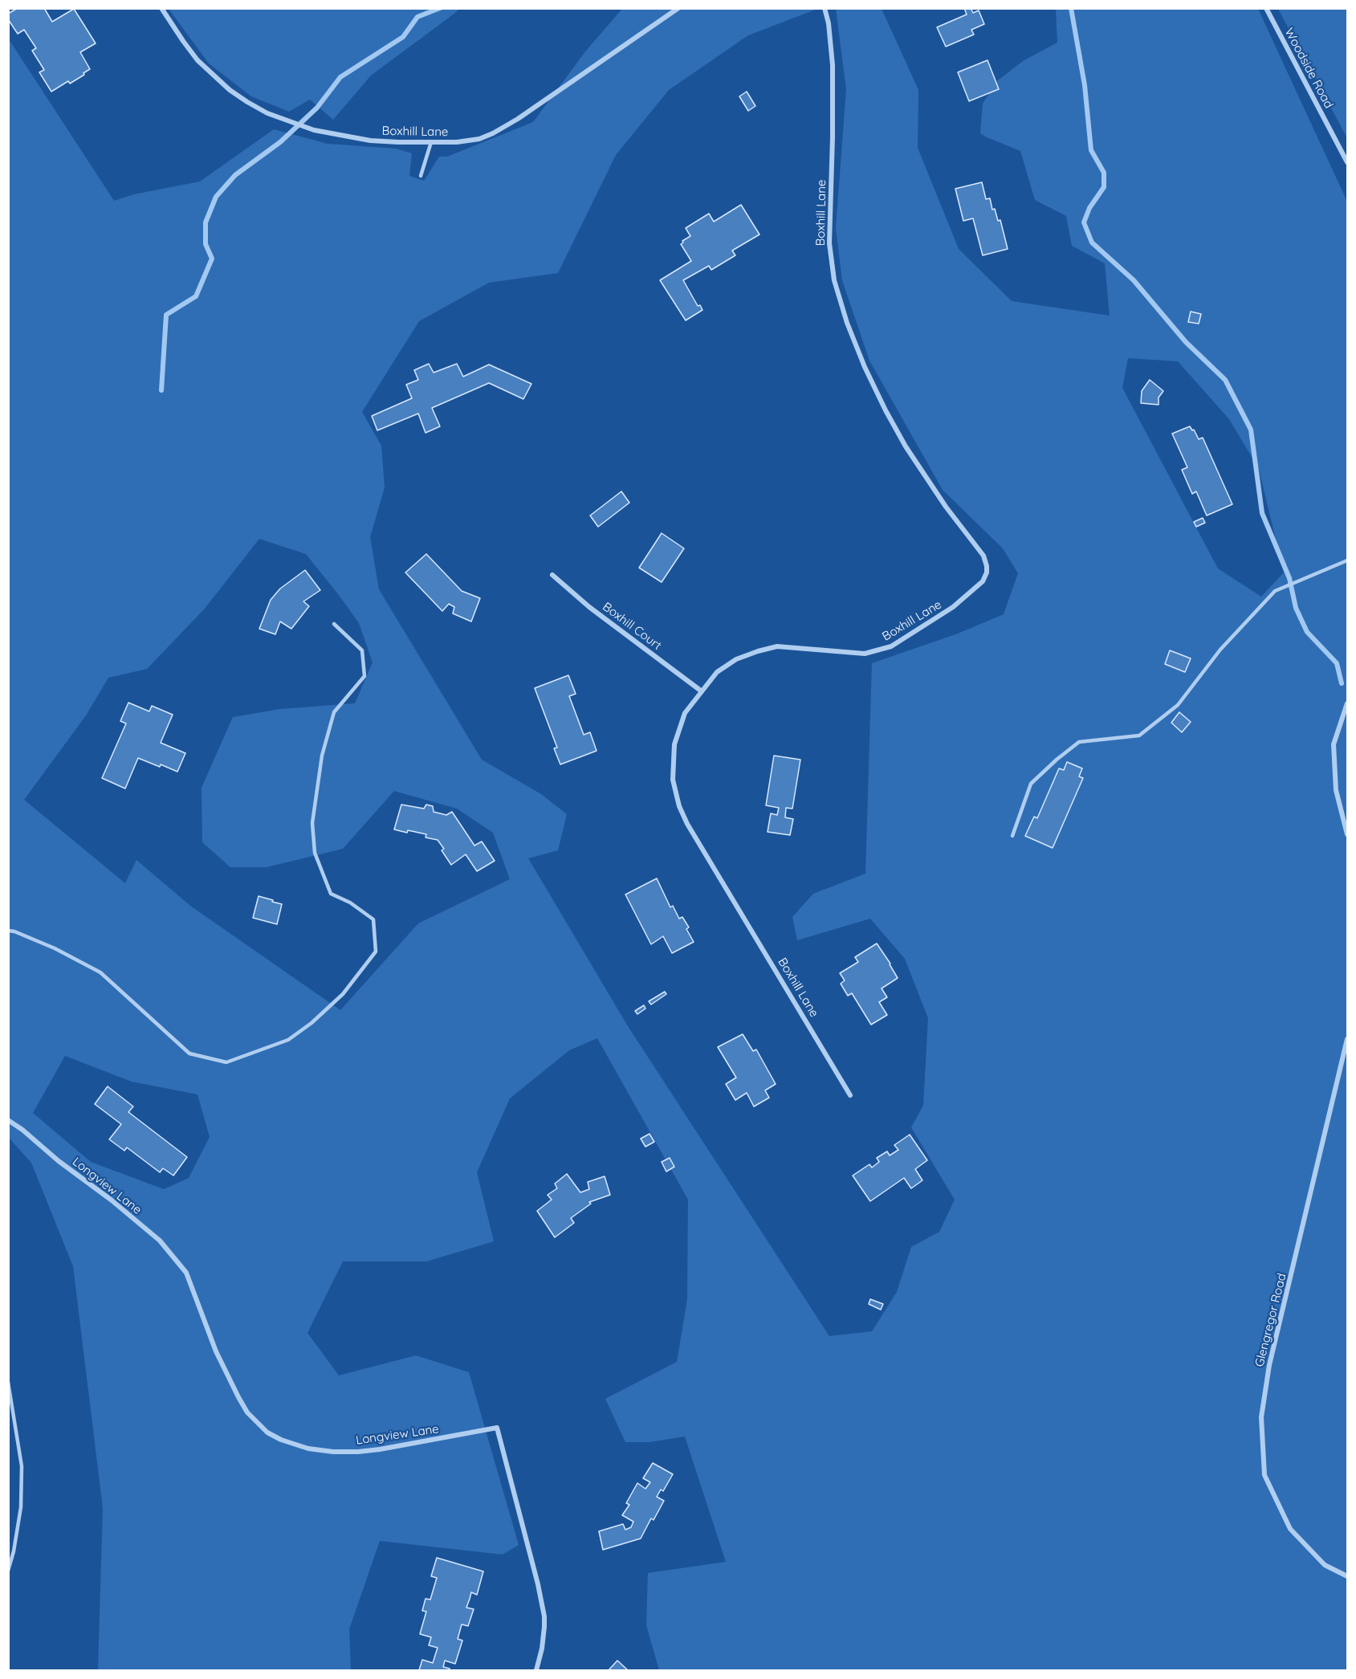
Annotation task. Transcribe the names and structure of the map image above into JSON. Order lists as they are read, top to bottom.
{
  "streets": {
    "street": [
      "Woodside Road",
      "Boxhill Lane",
      "Boxhill Court",
      "Longview Lane",
      "Glengregor Road"
    ]
  },
  "crossings": [
    ["Boxhill Lane", "Boxhill Court"]
  ]
}
